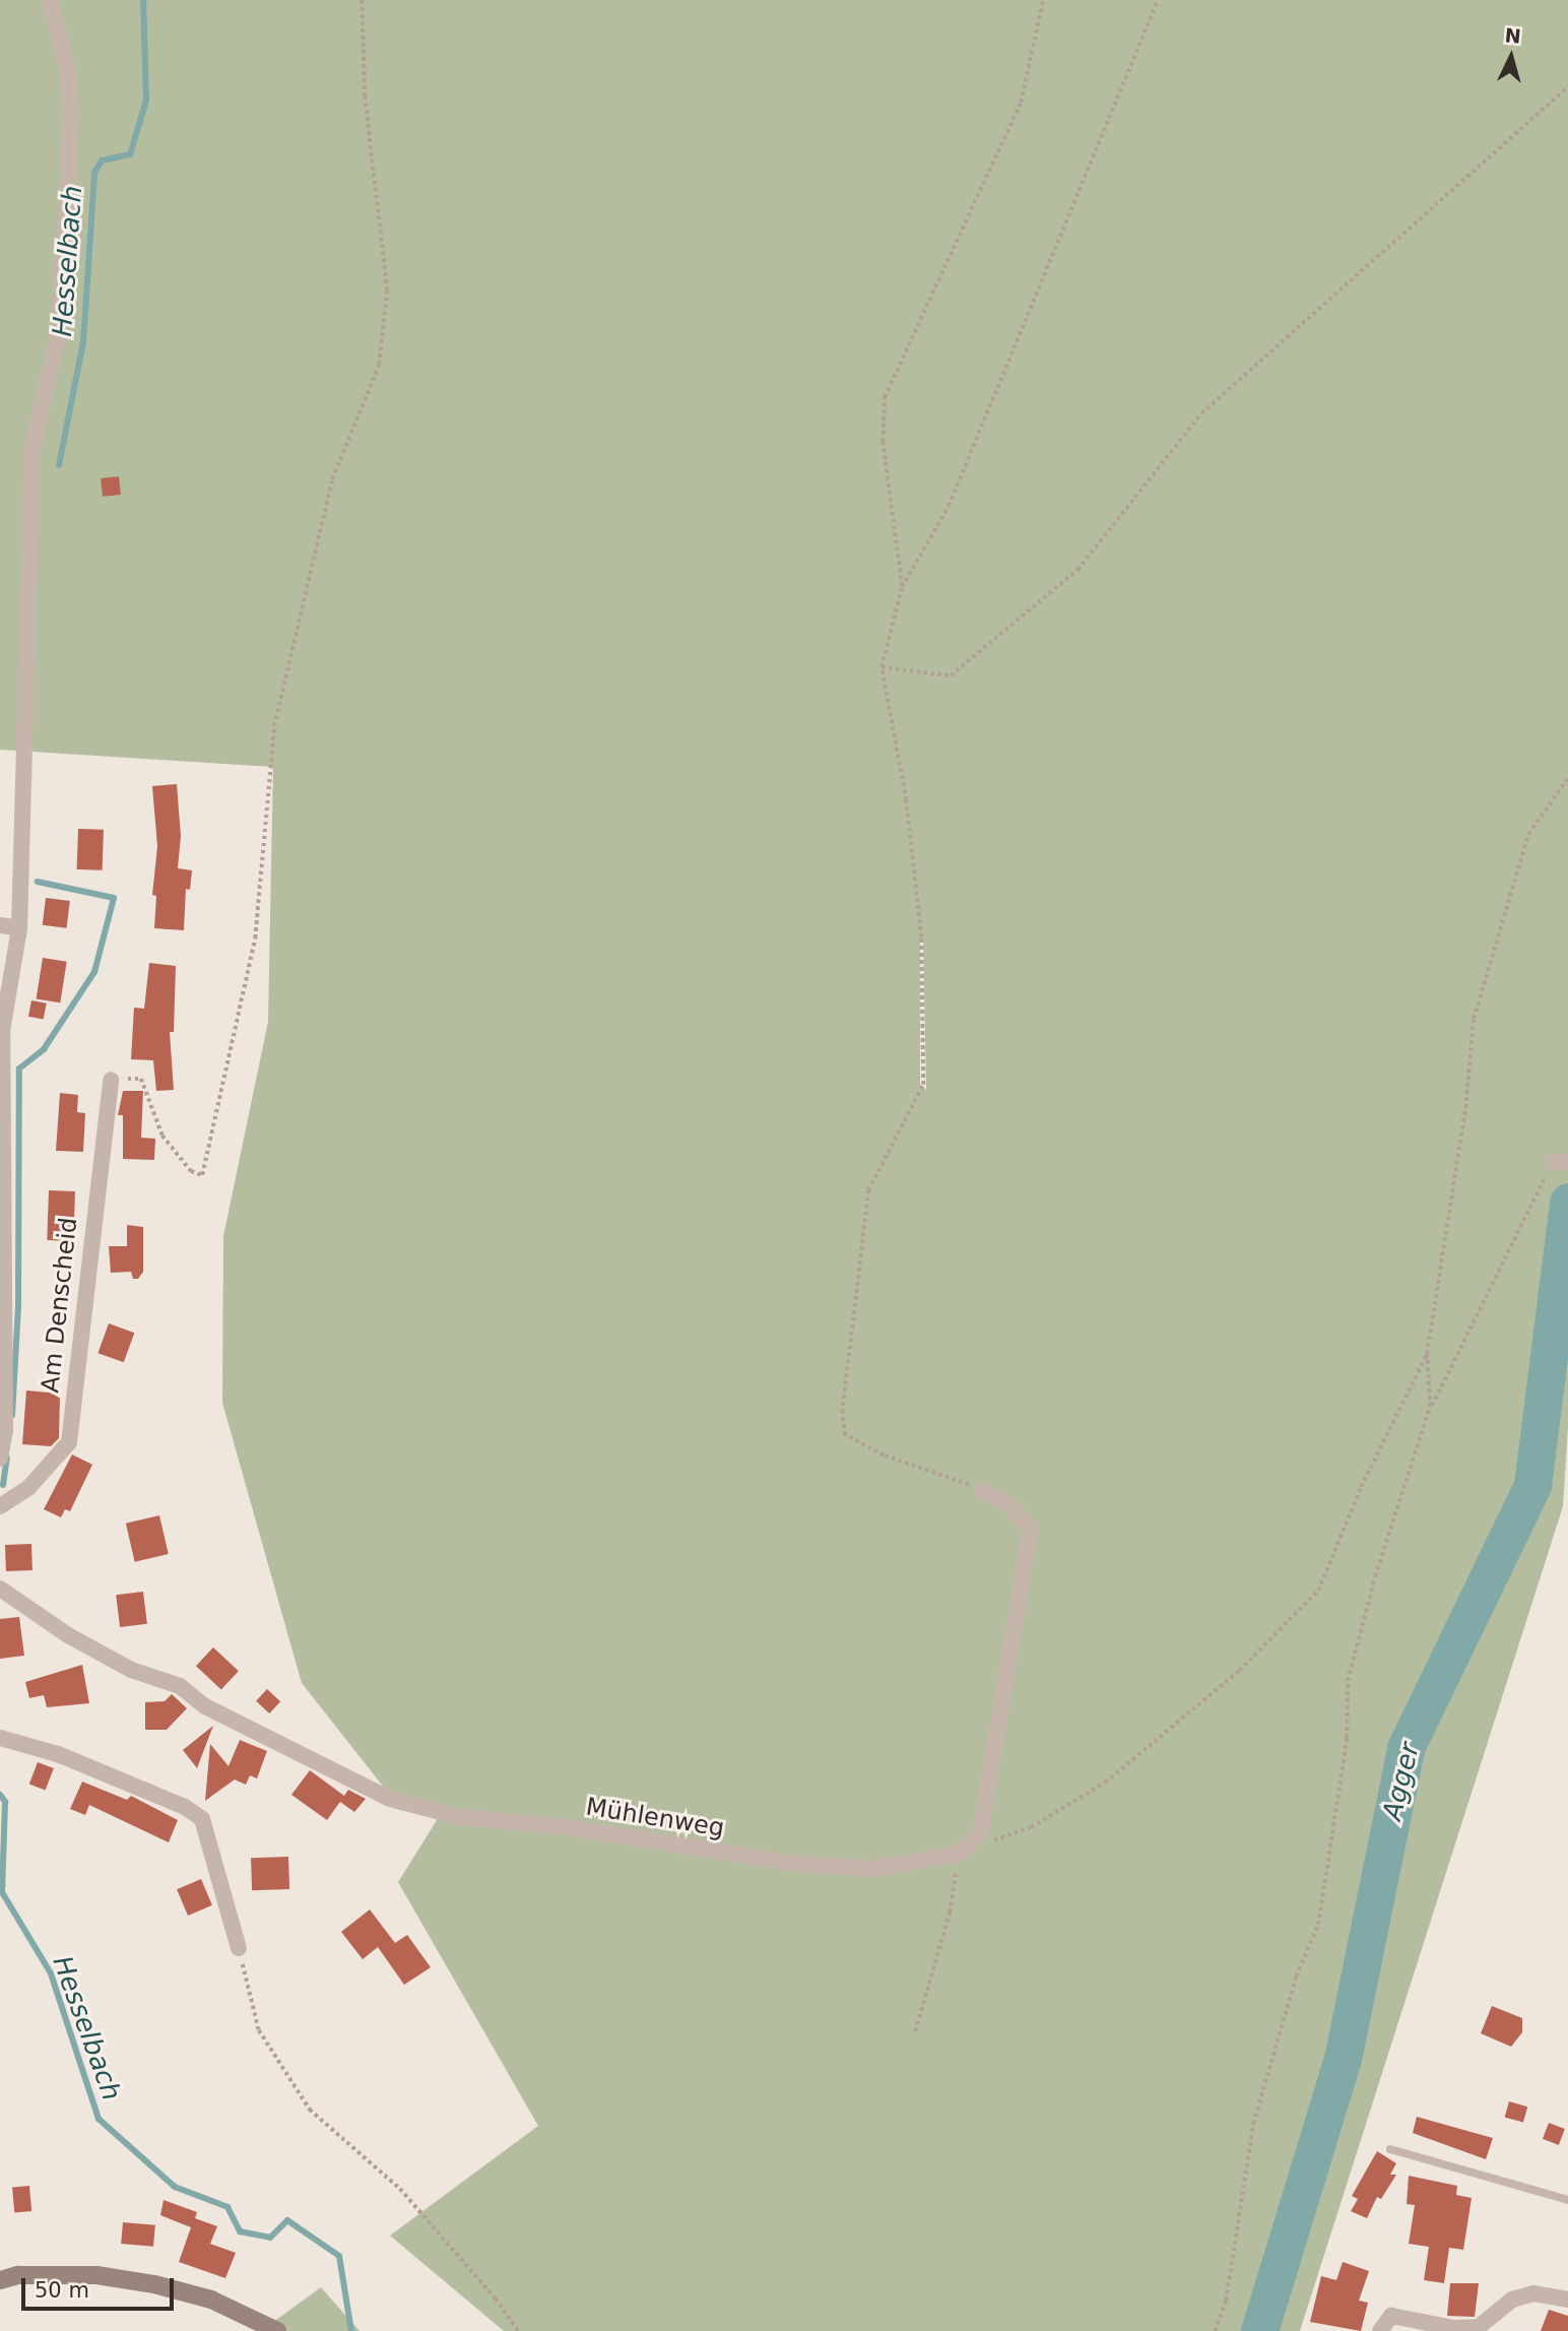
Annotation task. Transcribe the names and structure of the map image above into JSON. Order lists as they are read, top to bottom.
{
  "streets": {
    "street": ["Am Denscheid", "Mühlenweg"]
  },
  "water": ["Hesselbach", "Agger"],
  "scale_bar": "50 m",
  "north": "top"
}
